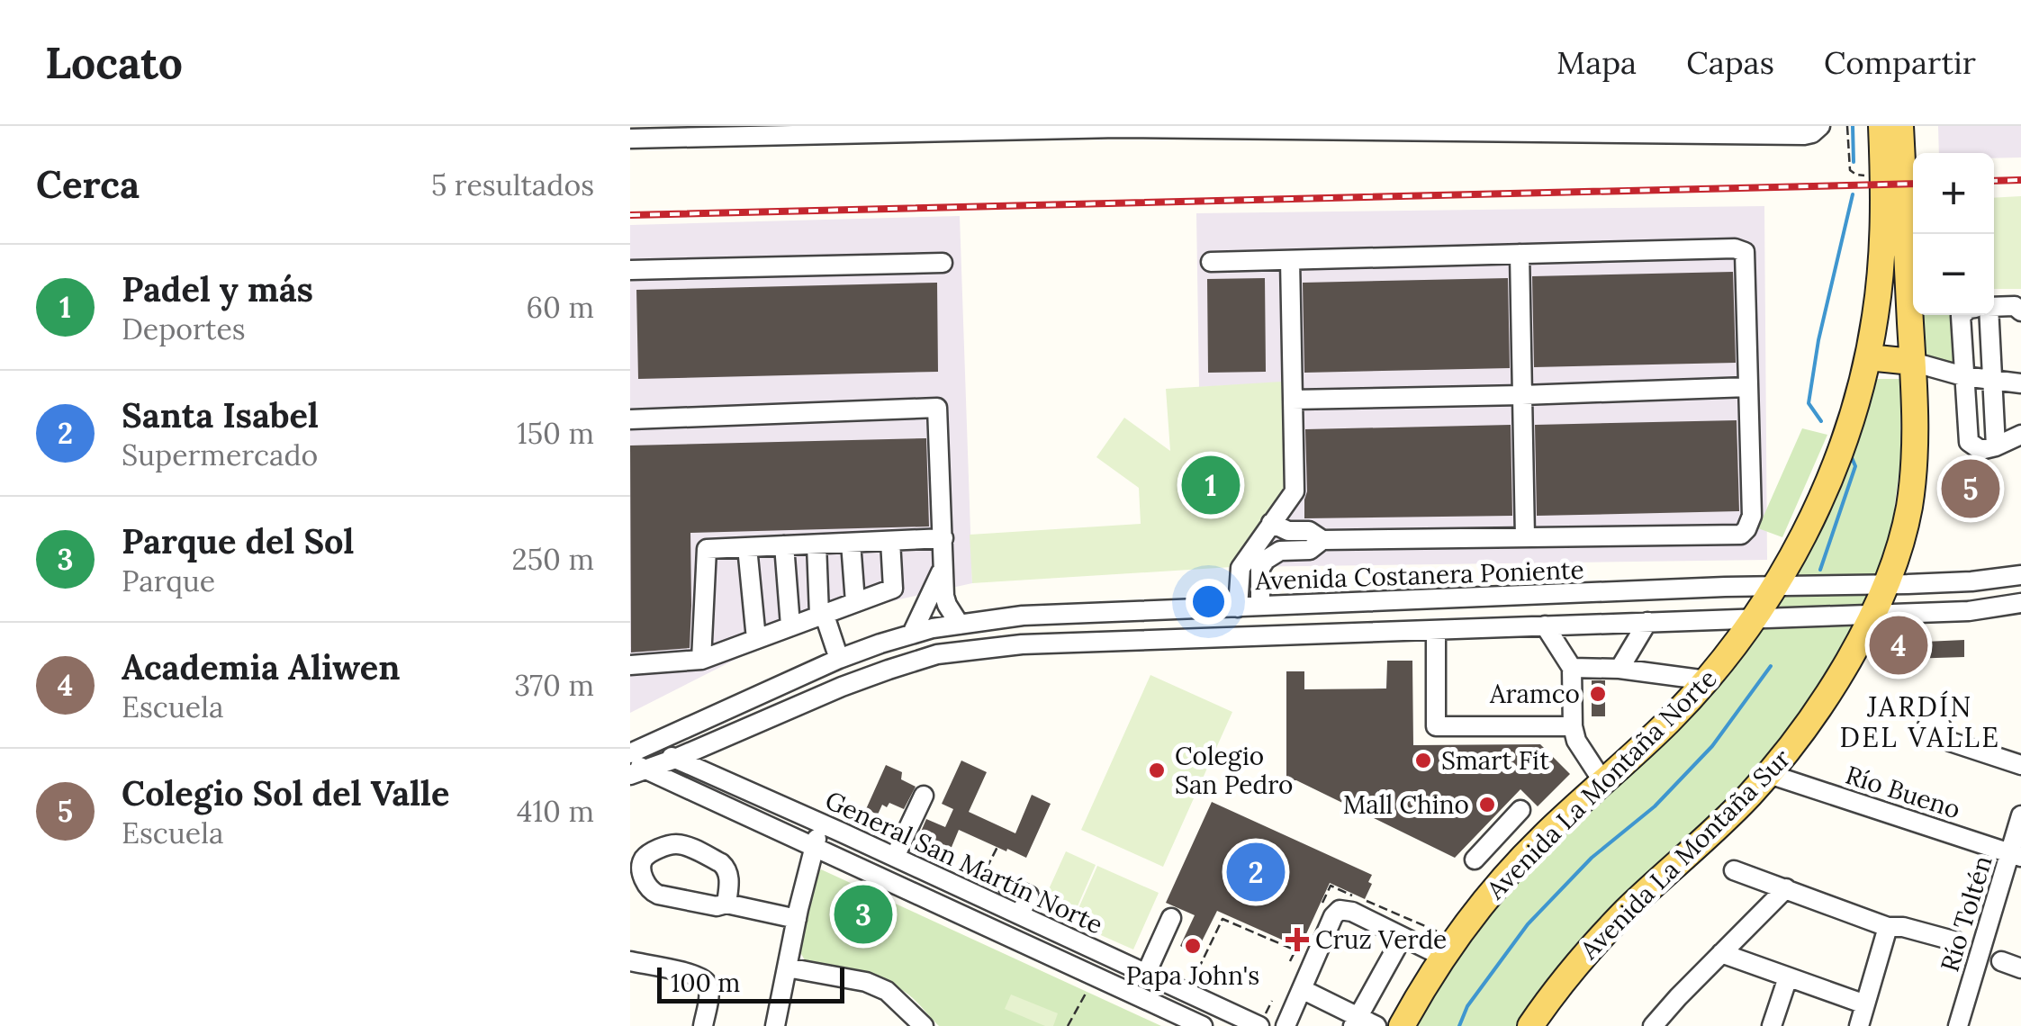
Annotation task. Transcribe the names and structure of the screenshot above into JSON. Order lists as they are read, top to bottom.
{
  "streets": {
    "main road": ["Avenida La Montaña Norte", "Avenida La Montaña Sur"],
    "street": [
      "Avenida Costanera Poniente",
      "Río Bueno",
      "General San Martín Norte",
      "Río Toltén"
    ]
  },
  "crossings": [
    ["Avenida Costanera Poniente", "Avenida La Montaña Norte"],
    ["Avenida Costanera Poniente", "Avenida La Montaña Sur"],
    ["Avenida Costanera Poniente", "General San Martín Norte"],
    ["Río Bueno", "Avenida La Montaña Sur"],
    ["Río Bueno", "Río Toltén"]
  ],
  "districts": ["JARDÍN DEL VALLE"],
  "places": {
    "other": [
      "Aramco",
      "Smart Fit",
      "Colegio San Pedro",
      "Mall Chino",
      "Papa John's"
    ],
    "health": ["Cruz Verde"]
  },
  "scale_bar": "100 m",
  "page": {
    "header": "Locato",
    "nav": ["Mapa", "Capas", "Compartir"],
    "heading": ["Cerca", "5 resultados"],
    "map_buttons": ["+", "−"],
    "list": [
      {
        "mark": "1",
        "name": "Padel y más",
        "note": "Deportes",
        "value": "60 m"
      },
      {
        "mark": "2",
        "name": "Santa Isabel",
        "note": "Supermercado",
        "value": "150 m"
      },
      {
        "mark": "3",
        "name": "Parque del Sol",
        "note": "Parque",
        "value": "250 m"
      },
      {
        "mark": "4",
        "name": "Academia Aliwen",
        "note": "Escuela",
        "value": "370 m"
      },
      {
        "mark": "5",
        "name": "Colegio Sol del Valle",
        "note": "Escuela",
        "value": "410 m"
      }
    ],
    "pins": [
      "1",
      "5",
      "4",
      "2",
      "3"
    ],
    "scale": "100 m"
  }
}
